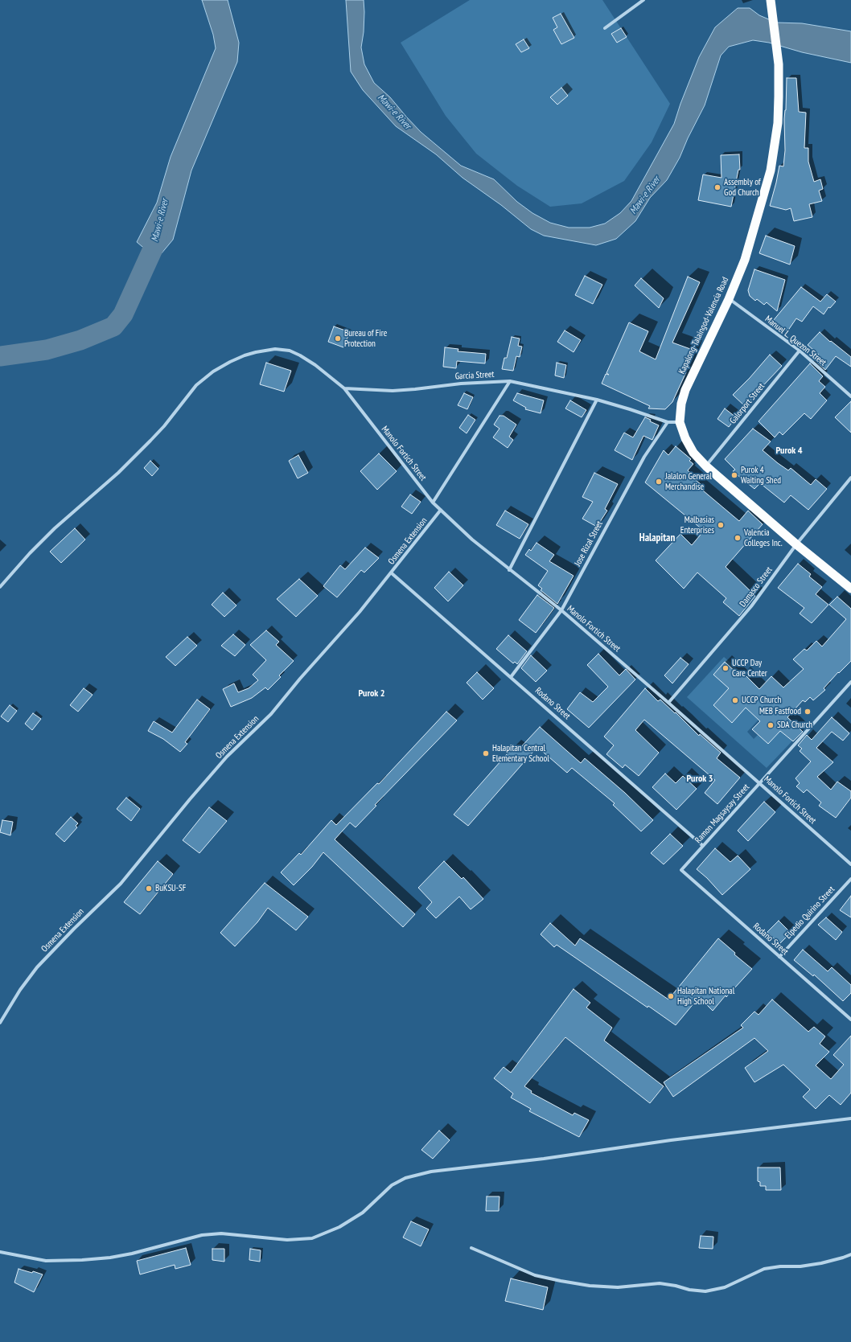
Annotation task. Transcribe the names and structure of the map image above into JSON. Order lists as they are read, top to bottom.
{
  "streets": {
    "highway": ["Kapalong-Talaingod-Valencia Road"],
    "street": [
      "Manuel L. Quezon Street",
      "Garcia Street",
      "Galorport Street",
      "Manolo Fortich Street",
      "Osmena Extension",
      "Jose Rizal Street",
      "Damasco Street",
      "Rodano Street",
      "Ramon Magsaysay Street",
      "Elpedio Quirino Street"
    ]
  },
  "crossings": [
    ["Kapalong-Talaingod-Valencia Road", "Manuel L. Quezon Street"],
    ["Kapalong-Talaingod-Valencia Road", "Galorport Street"],
    ["Kapalong-Talaingod-Valencia Road", "Damasco Street"],
    ["Manuel L. Quezon Street", "Galorport Street"],
    ["Garcia Street", "Manolo Fortich Street"],
    ["Garcia Street", "Jose Rizal Street"],
    ["Manolo Fortich Street", "Osmena Extension"],
    ["Manolo Fortich Street", "Jose Rizal Street"],
    ["Manolo Fortich Street", "Damasco Street"],
    ["Manolo Fortich Street", "Ramon Magsaysay Street"],
    ["Osmena Extension", "Rodano Street"],
    ["Jose Rizal Street", "Rodano Street"],
    ["Rodano Street", "Ramon Magsaysay Street"],
    ["Rodano Street", "Elpedio Quirino Street"]
  ],
  "districts": [
    "Purok 4",
    "Halapitan",
    "Purok 2",
    "Purok 3"
  ],
  "water": ["Mawi-e River"],
  "places": [
    "Assembly of God Church",
    "Bureau of Fire Protection",
    "Purok 4 Waiting Shed",
    "Jalalon General Merchandise",
    "Malbasias Enterprises",
    "Valencia Colleges Inc.",
    "UCCP Day Care Center",
    "UCCP Church",
    "MEB Fastfood",
    "SDA Church",
    "Halapitan Central Elementary School",
    "BuKSU-SF",
    "Halapitan National High School"
  ]
}
